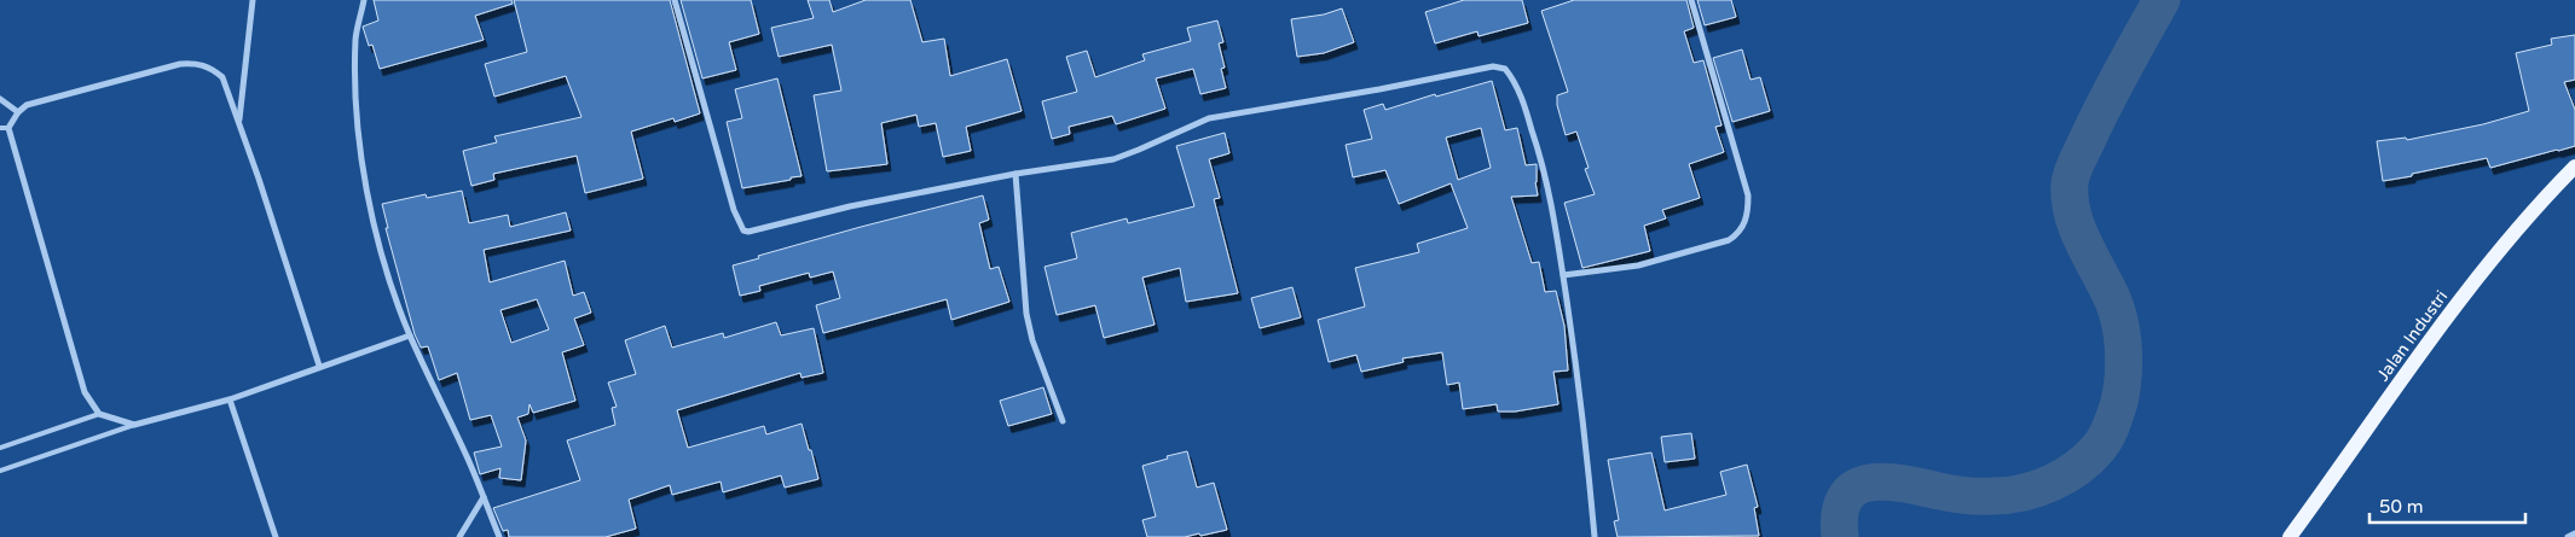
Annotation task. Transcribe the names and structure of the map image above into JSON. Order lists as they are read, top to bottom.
{
  "streets": {
    "main road": ["Jalan Industri"]
  },
  "scale_bar": "50 m"
}
